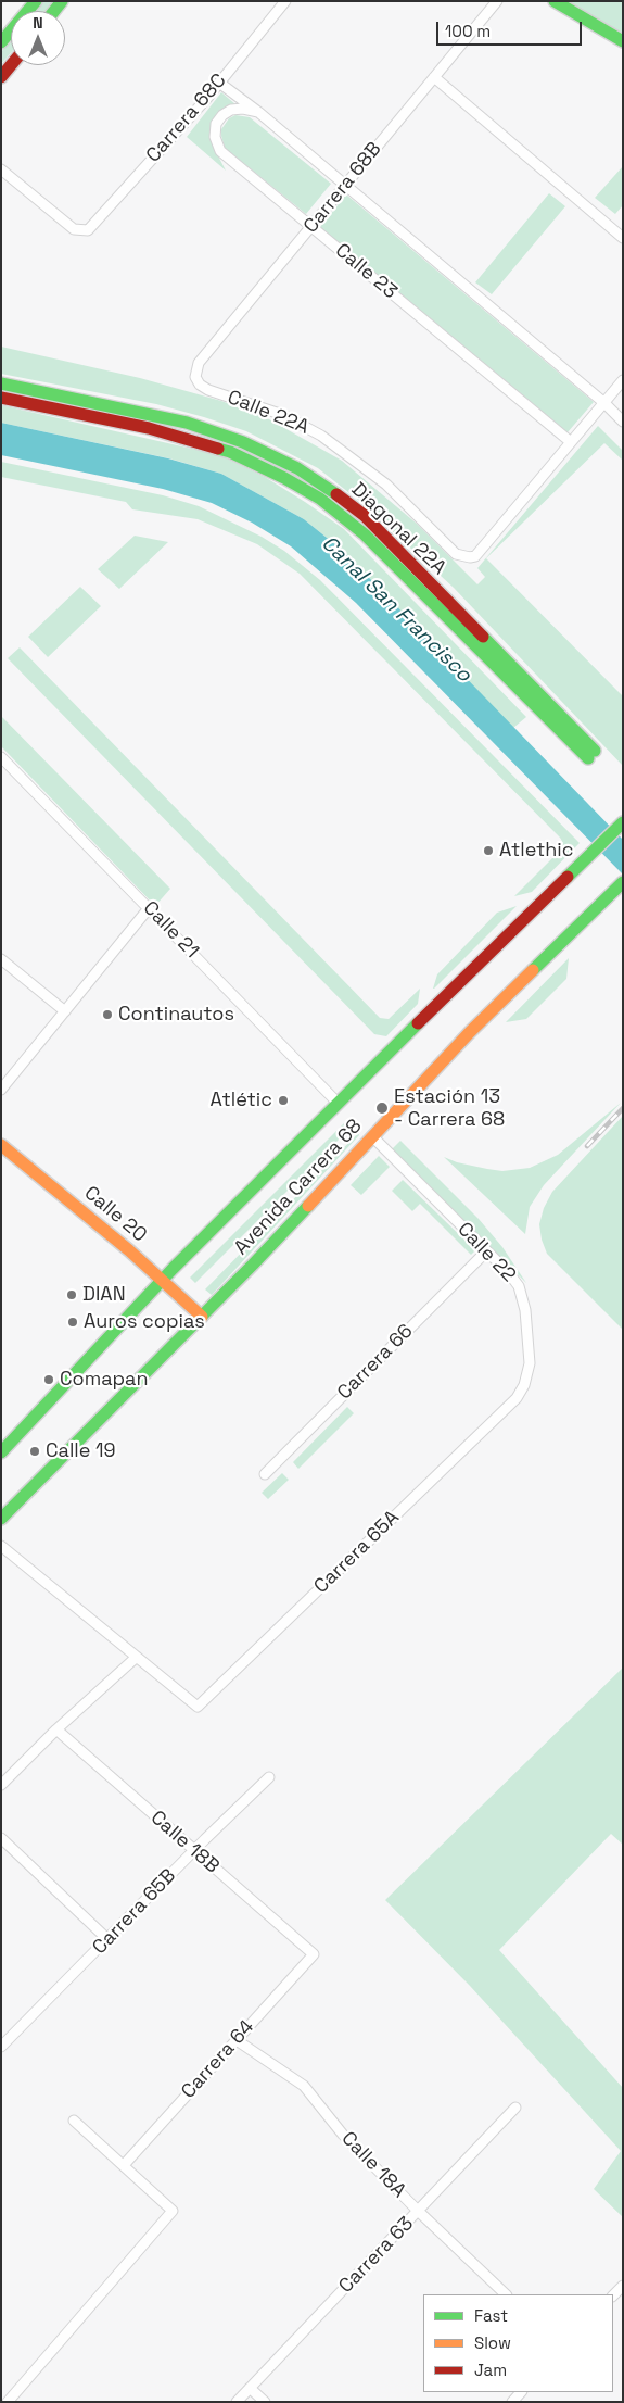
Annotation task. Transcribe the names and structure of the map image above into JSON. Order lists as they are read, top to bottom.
{
  "streets": {
    "main road": ["Diagonal 22A", "Avenida Carrera 68", "Calle 20"],
    "street": [
      "Carrera 68C",
      "Carrera 68B",
      "Calle 23",
      "Calle 22A",
      "Calle 21",
      "Calle 22",
      "Carrera 66",
      "Carrera 65A",
      "Calle 18B",
      "Carrera 65B",
      "Carrera 64",
      "Calle 18A",
      "Carrera 63"
    ]
  },
  "crossings": [
    ["Carrera 68B", "Calle 23"],
    ["Carrera 68B", "Calle 22A"],
    ["Calle 23", "Calle 22A"],
    ["Calle 21", "Avenida Carrera 68"],
    ["Avenida Carrera 68", "Calle 20"],
    ["Avenida Carrera 68", "Calle 22"],
    ["Calle 22", "Carrera 66"],
    ["Calle 22", "Carrera 65A"],
    ["Calle 18B", "Carrera 65B"],
    ["Calle 18B", "Carrera 64"],
    ["Carrera 64", "Calle 18A"],
    ["Calle 18A", "Carrera 63"]
  ],
  "water": ["Canal San Francisco"],
  "places": [
    "Atlethic",
    "Continautos",
    "Atlétic",
    "Estación 13 - Carrera 68",
    "DIAN",
    "Auros copias",
    "Comapan",
    "Calle 19"
  ],
  "legend": ["Fast", "Slow", "Jam"],
  "scale_bar": "100 m",
  "north": "top"
}
